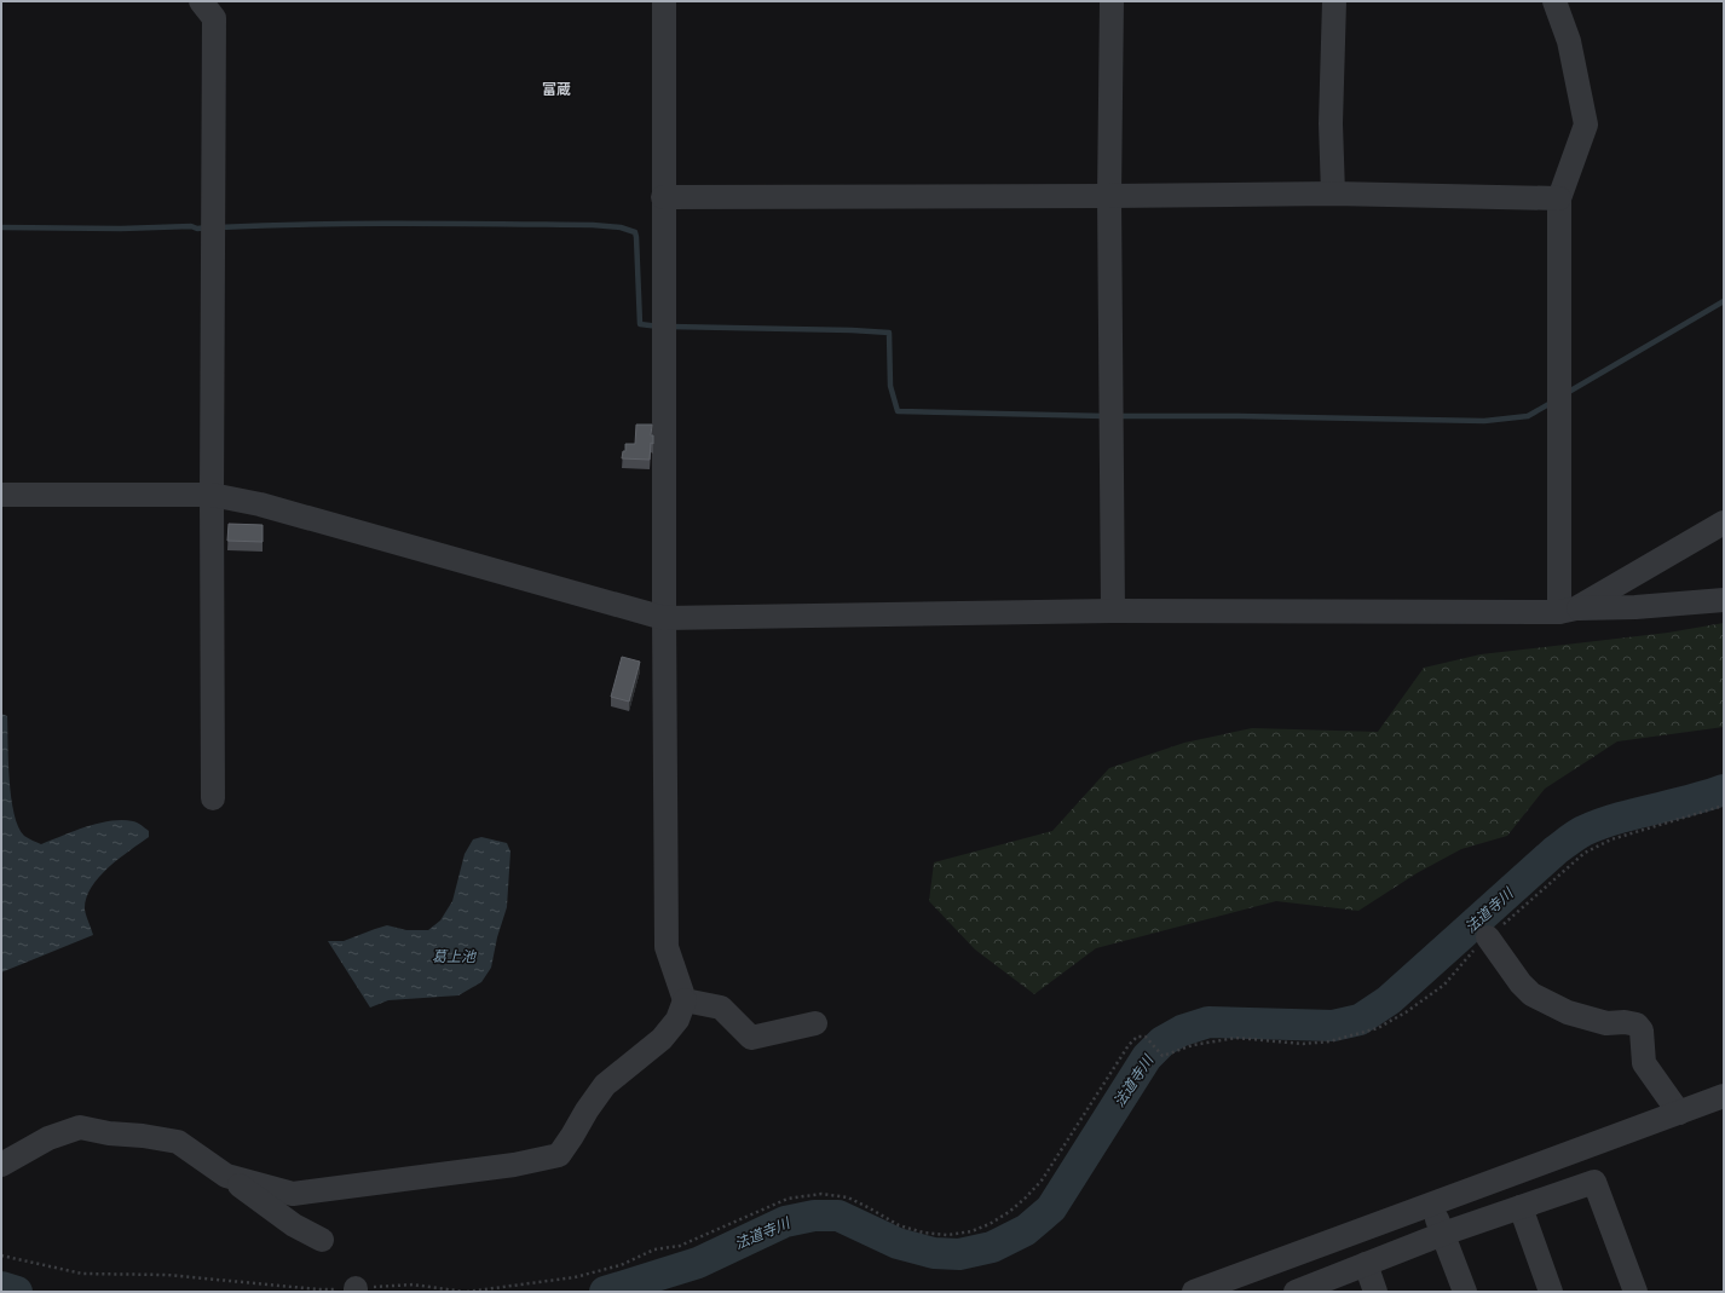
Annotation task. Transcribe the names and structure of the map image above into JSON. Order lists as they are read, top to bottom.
{
  "districts": ["富蔵"],
  "water": ["法道寺川", "葛上池"]
}
